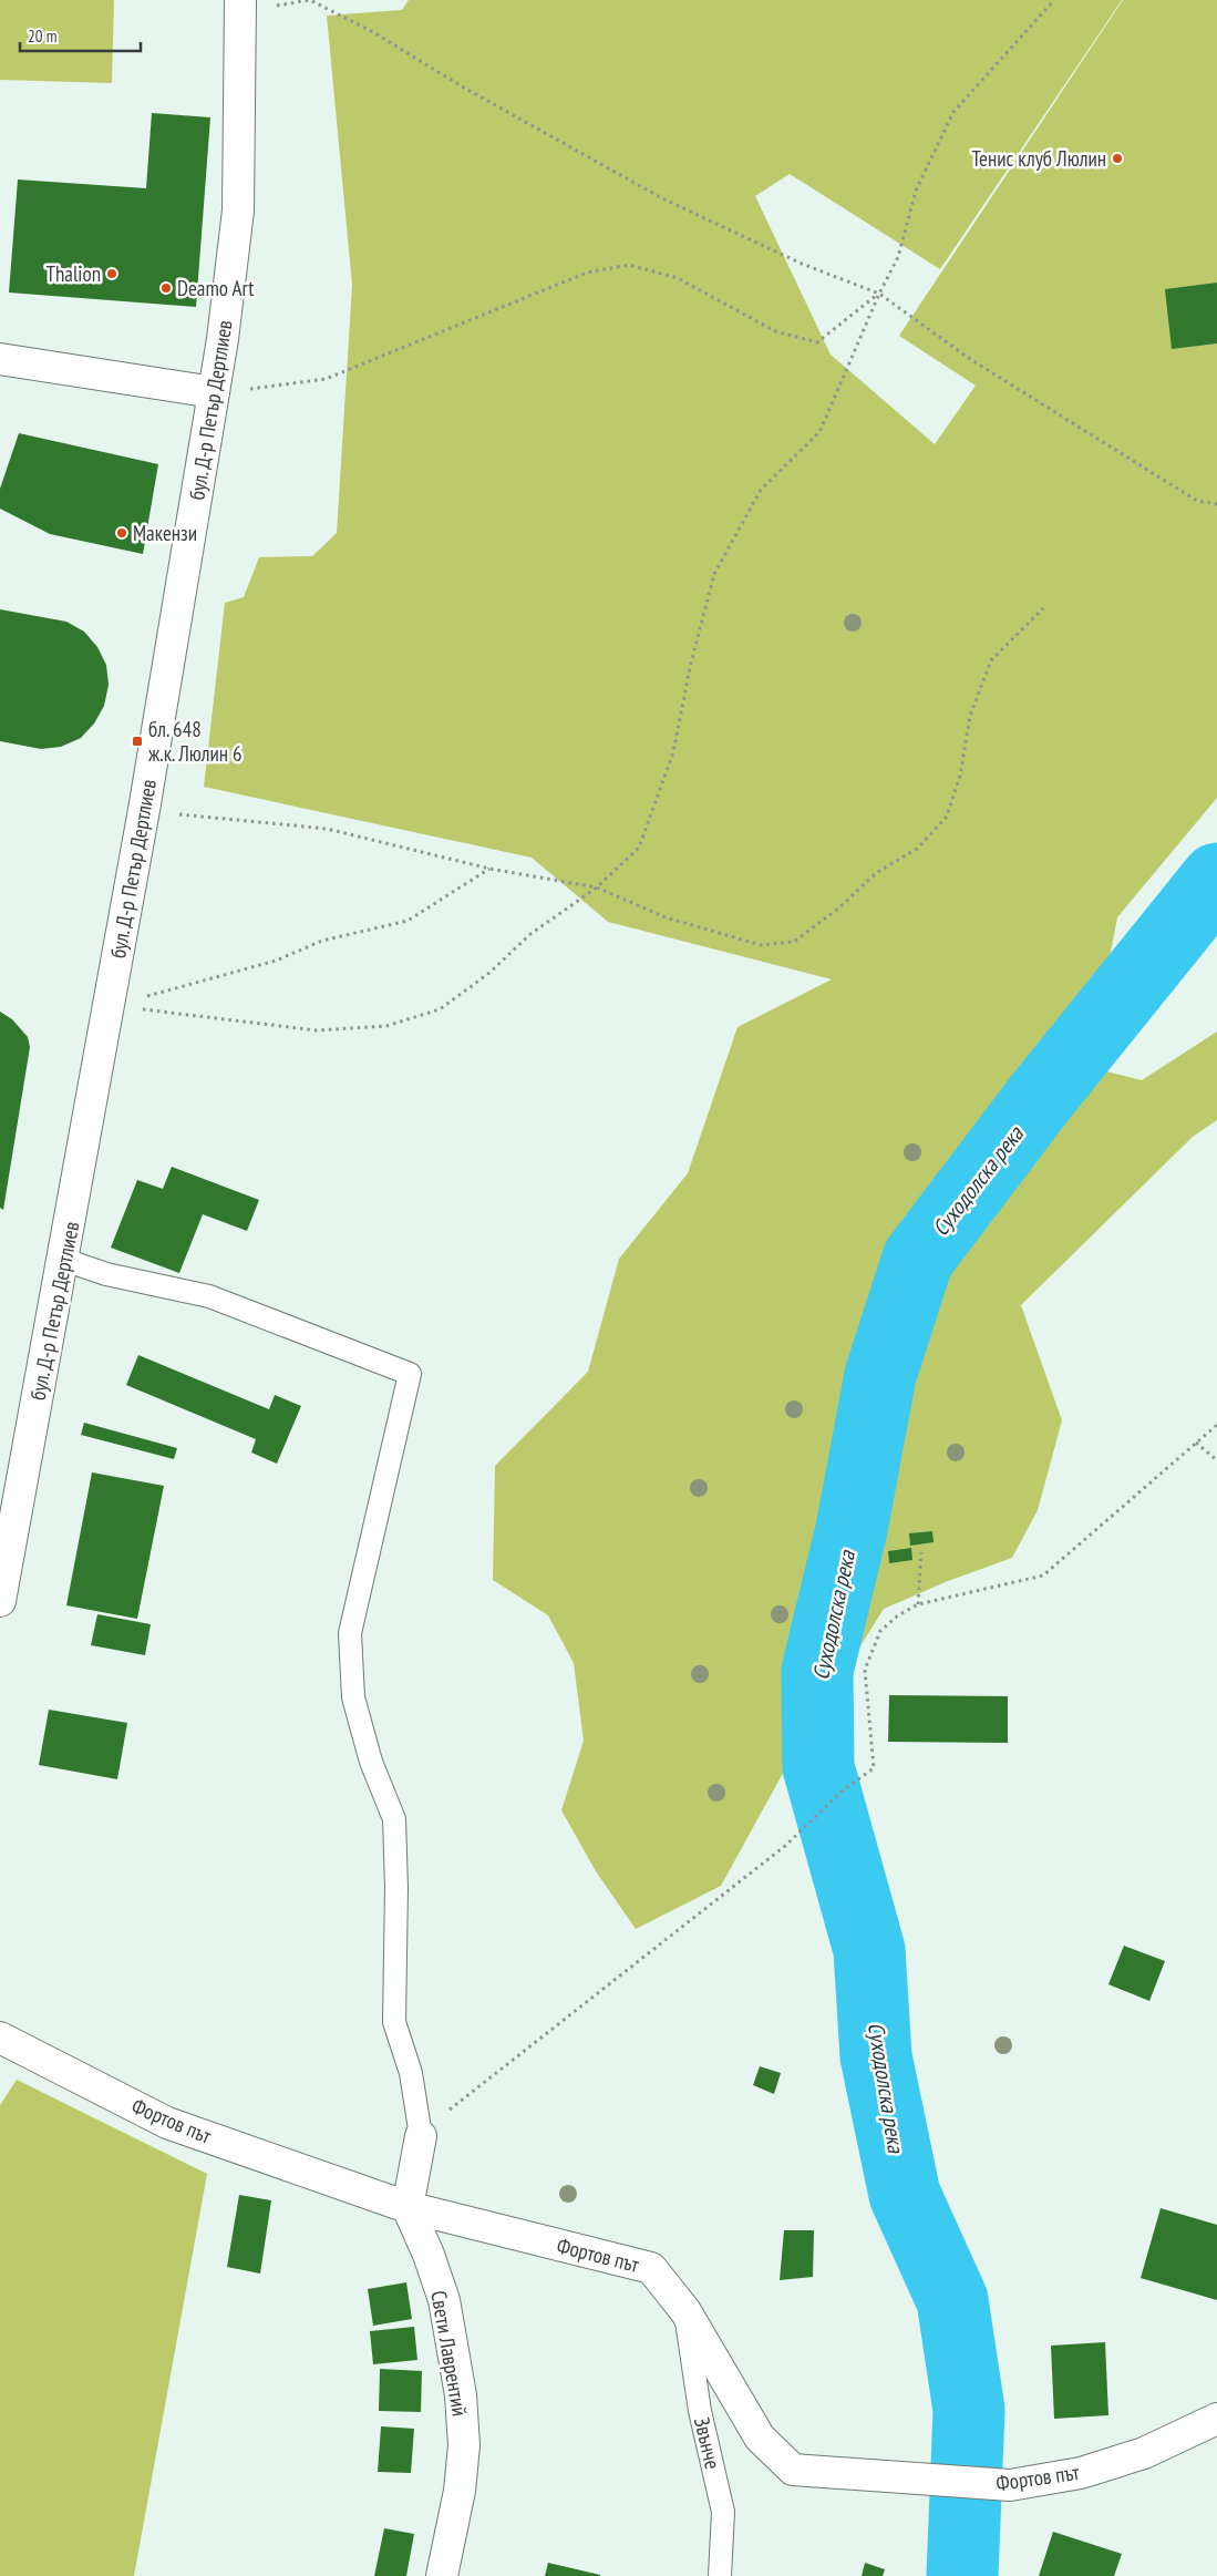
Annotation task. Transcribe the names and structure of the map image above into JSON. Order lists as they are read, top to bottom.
{
  "streets": {
    "street": ["бул. Д-р Петър Дертлиев", "Фортов път", "Свети Лаврентий"],
    "lane": ["Звънче"]
  },
  "crossings": [
    ["Фортов път", "Свети Лаврентий"],
    ["Фортов път", "Звънче"]
  ],
  "water": ["Суходолска река"],
  "places": {
    "other": [
      "Тенис клуб Люлин",
      "Thalion",
      "Deamo Art",
      "Макензи"
    ],
    "transit": ["бл. 648 ж.к. Люлин 6"]
  },
  "scale_bar": "20 m"
}
